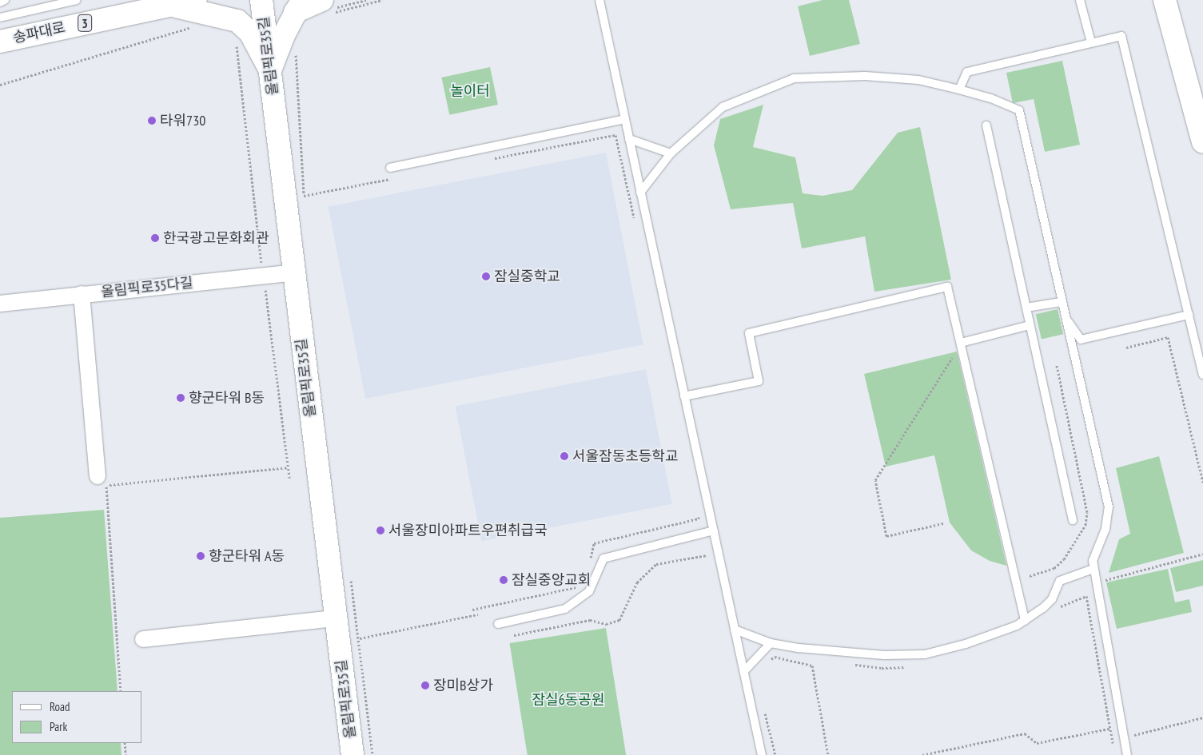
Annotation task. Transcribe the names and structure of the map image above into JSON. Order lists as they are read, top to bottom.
{
  "streets": {
    "main road": ["3", "송파대로", "올림픽로35길"],
    "street": ["올림픽로35다길"]
  },
  "crossings": [
    ["올림픽로35길", "올림픽로35다길"]
  ],
  "parks": ["놀이터", "잠실6동공원"],
  "places": [
    "타워730",
    "한국광고문화회관",
    "잠실중학교",
    "향군타워 B동",
    "서울잠동초등학교",
    "서울장미아파트우편취급국",
    "향군타워 A동",
    "잠실중앙교회",
    "장미B상가"
  ],
  "legend": ["Road", "Park"]
}
